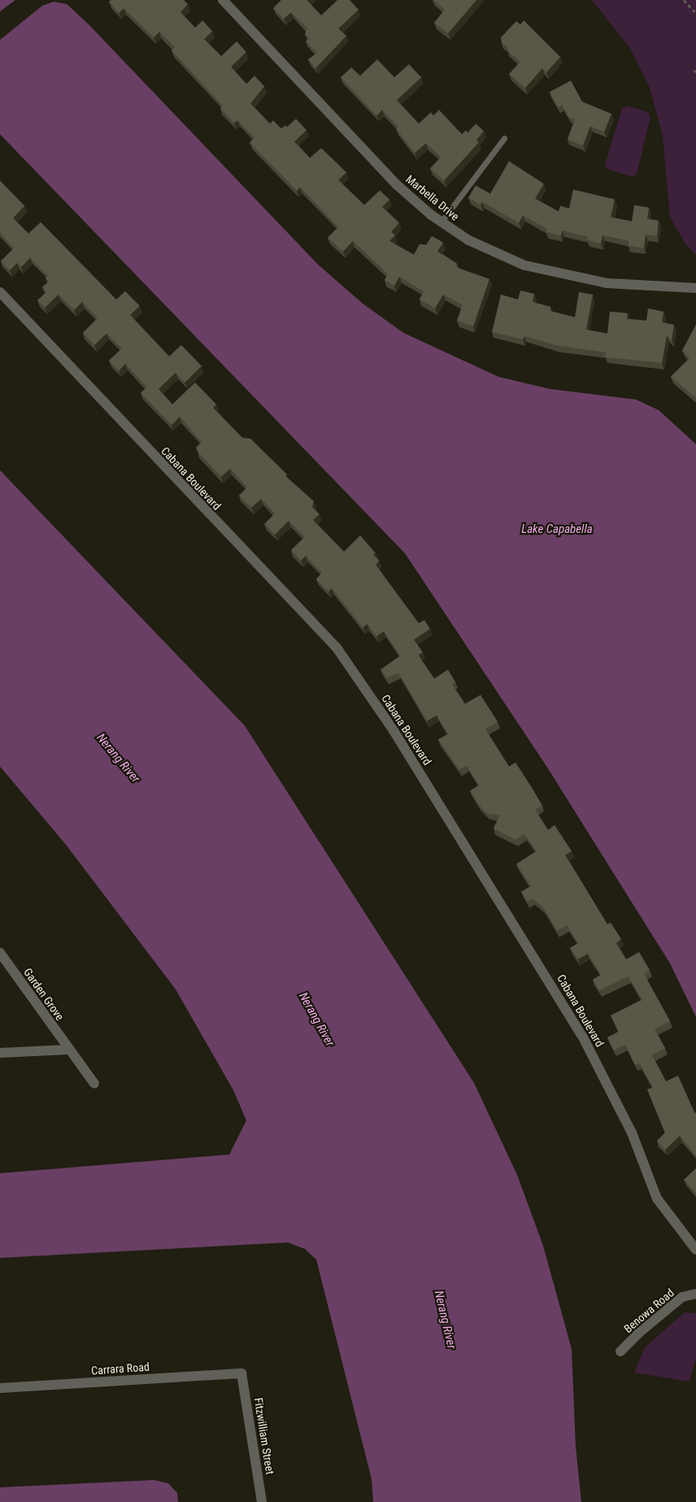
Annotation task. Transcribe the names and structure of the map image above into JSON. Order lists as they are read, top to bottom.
{
  "streets": {
    "street": [
      "Marbella Drive",
      "Cabana Boulevard",
      "Garden Grove",
      "Benowa Road",
      "Carrara Road",
      "Fitzwilliam Street"
    ]
  },
  "crossings": [
    ["Carrara Road", "Fitzwilliam Street"]
  ],
  "water": ["Lake Capabella", "Nerang River"]
}
